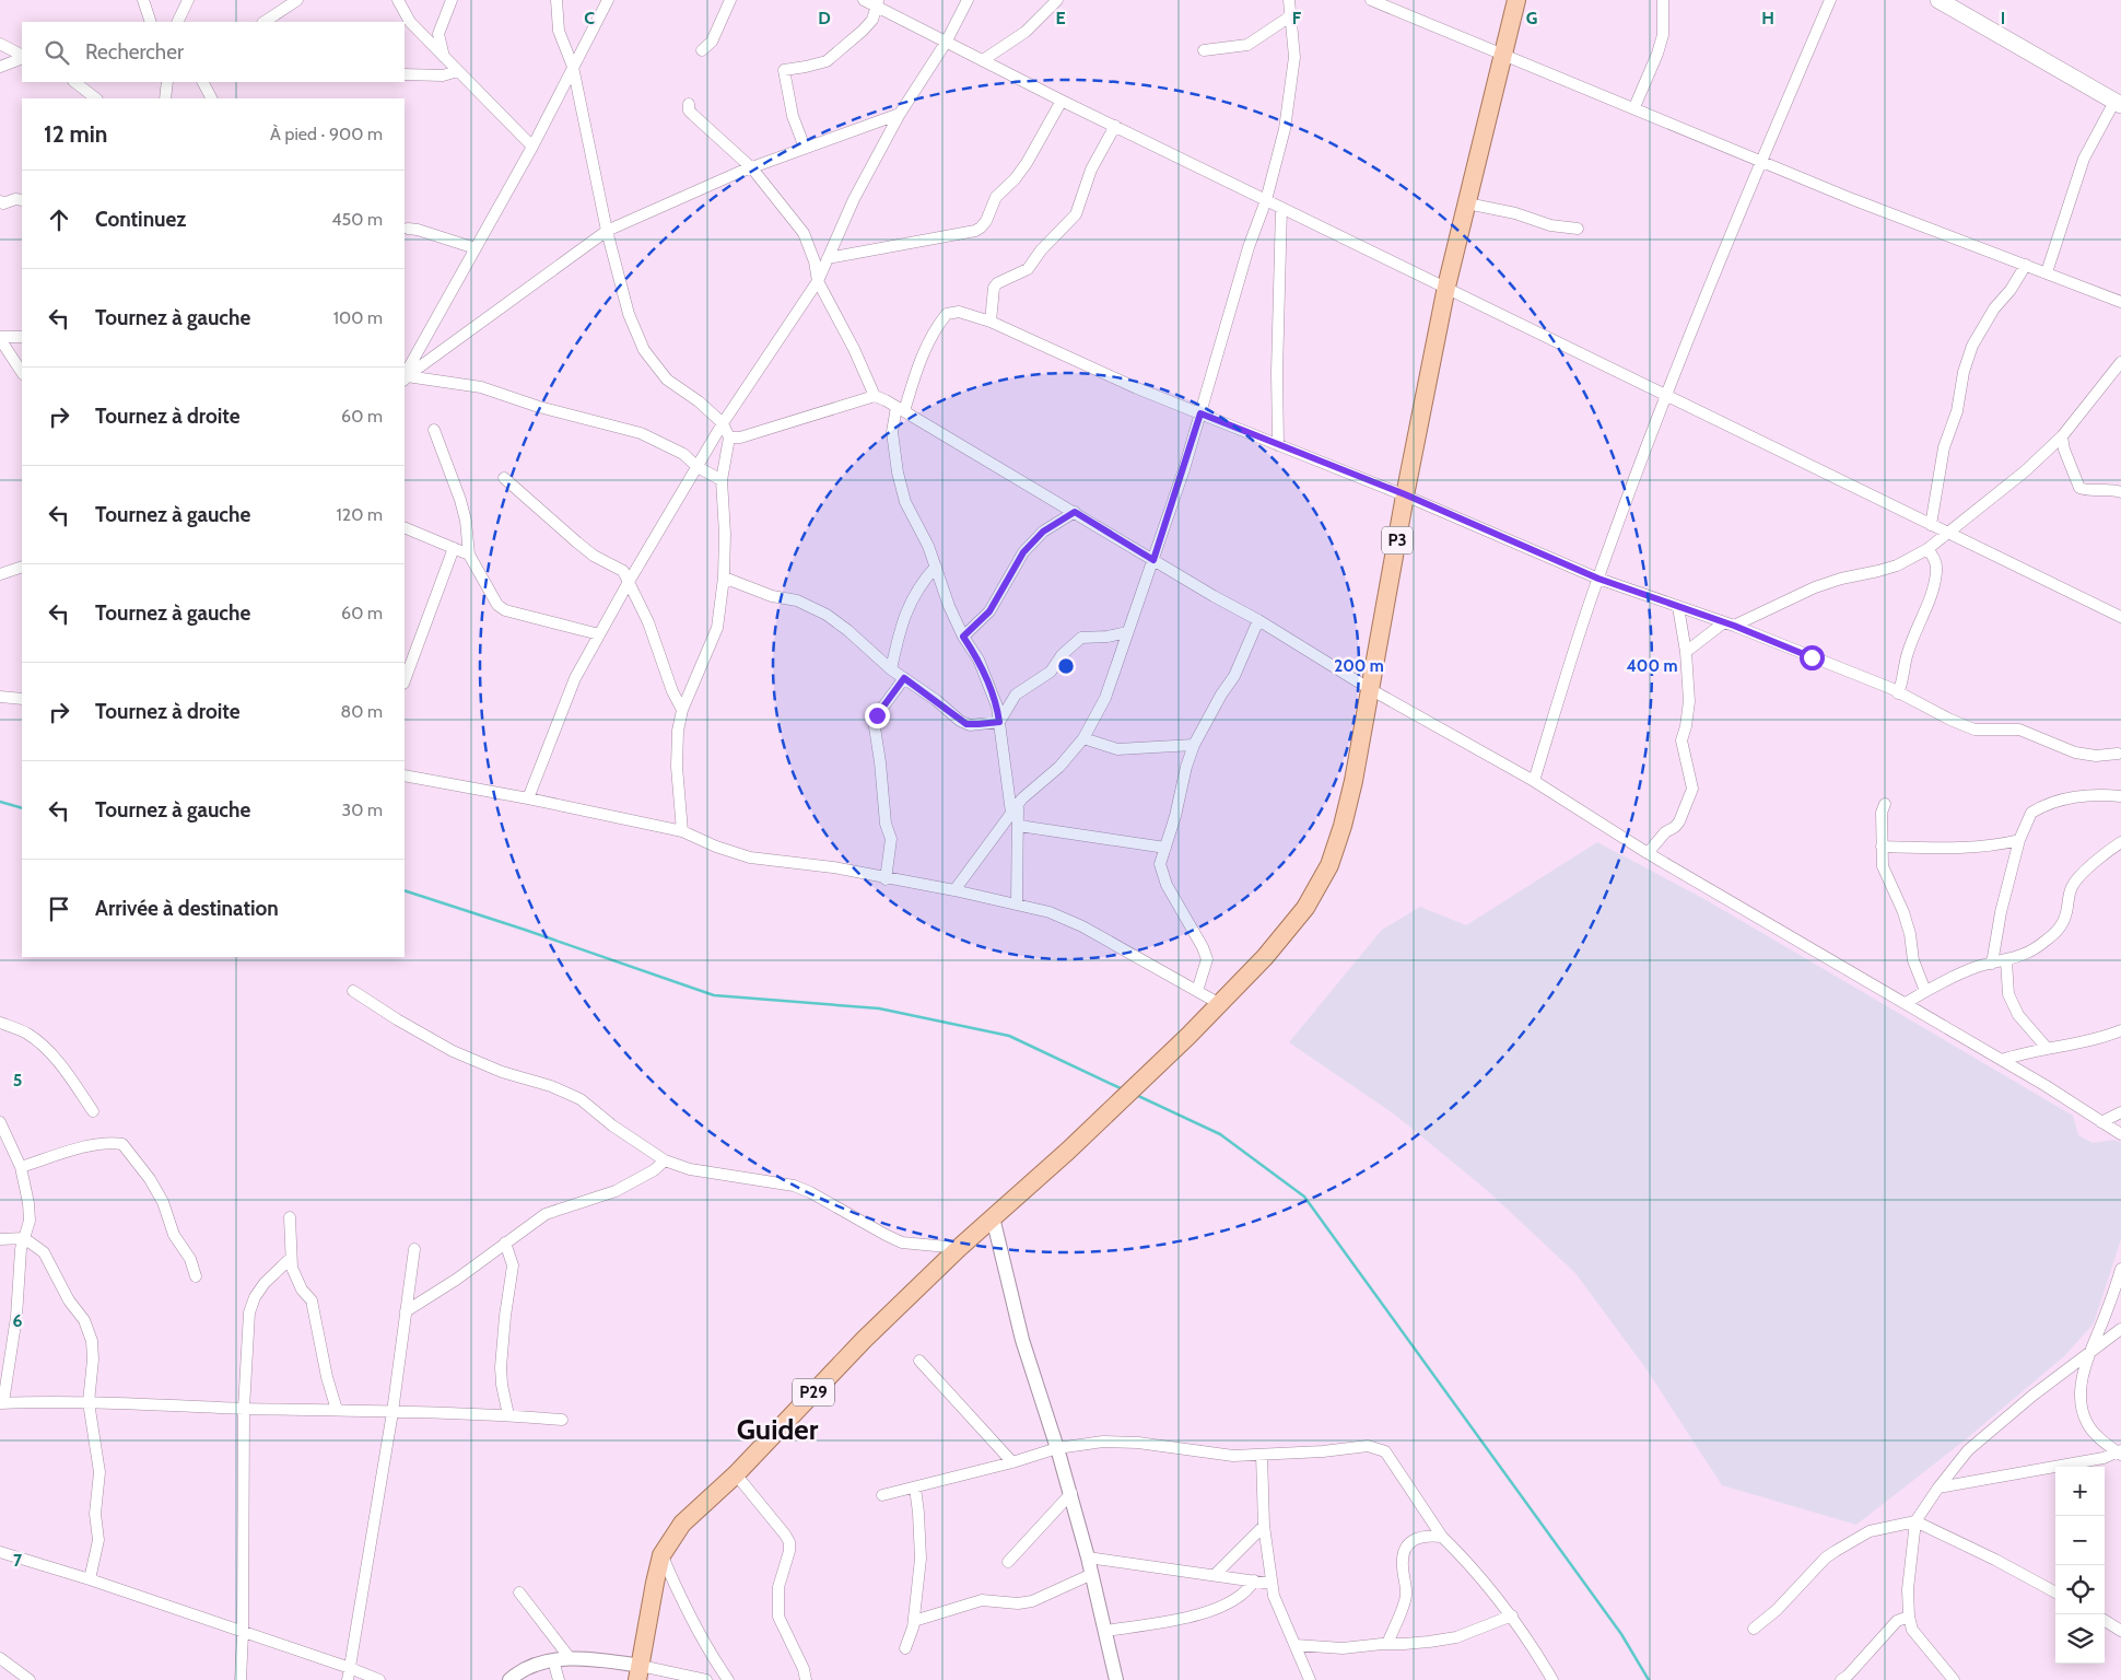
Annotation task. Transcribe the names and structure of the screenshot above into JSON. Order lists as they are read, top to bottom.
{
  "streets": {
    "main road": ["P3", "P29"]
  },
  "crossings": [
    ["P3", "P29"]
  ],
  "districts": ["Guider"],
  "page": {
    "search": "Rechercher",
    "heading": ["12 min", "À pied · 900 m"],
    "list": [
      ["Continuez", "450 m"],
      ["Tournez à gauche", "100 m"],
      ["Tournez à droite", "60 m"],
      ["Tournez à gauche", "120 m"],
      ["Tournez à gauche", "60 m"],
      ["Tournez à droite", "80 m"],
      ["Tournez à gauche", "30 m"],
      "Arrivée à destination"
    ],
    "map_buttons": ["+", "−"]
  },
  "grid": {
    "columns": [
      "C",
      "D",
      "E",
      "F",
      "G",
      "H",
      "I"
    ],
    "rows": ["5", "6", "7"]
  },
  "rings": ["200 m", "400 m"]
}
